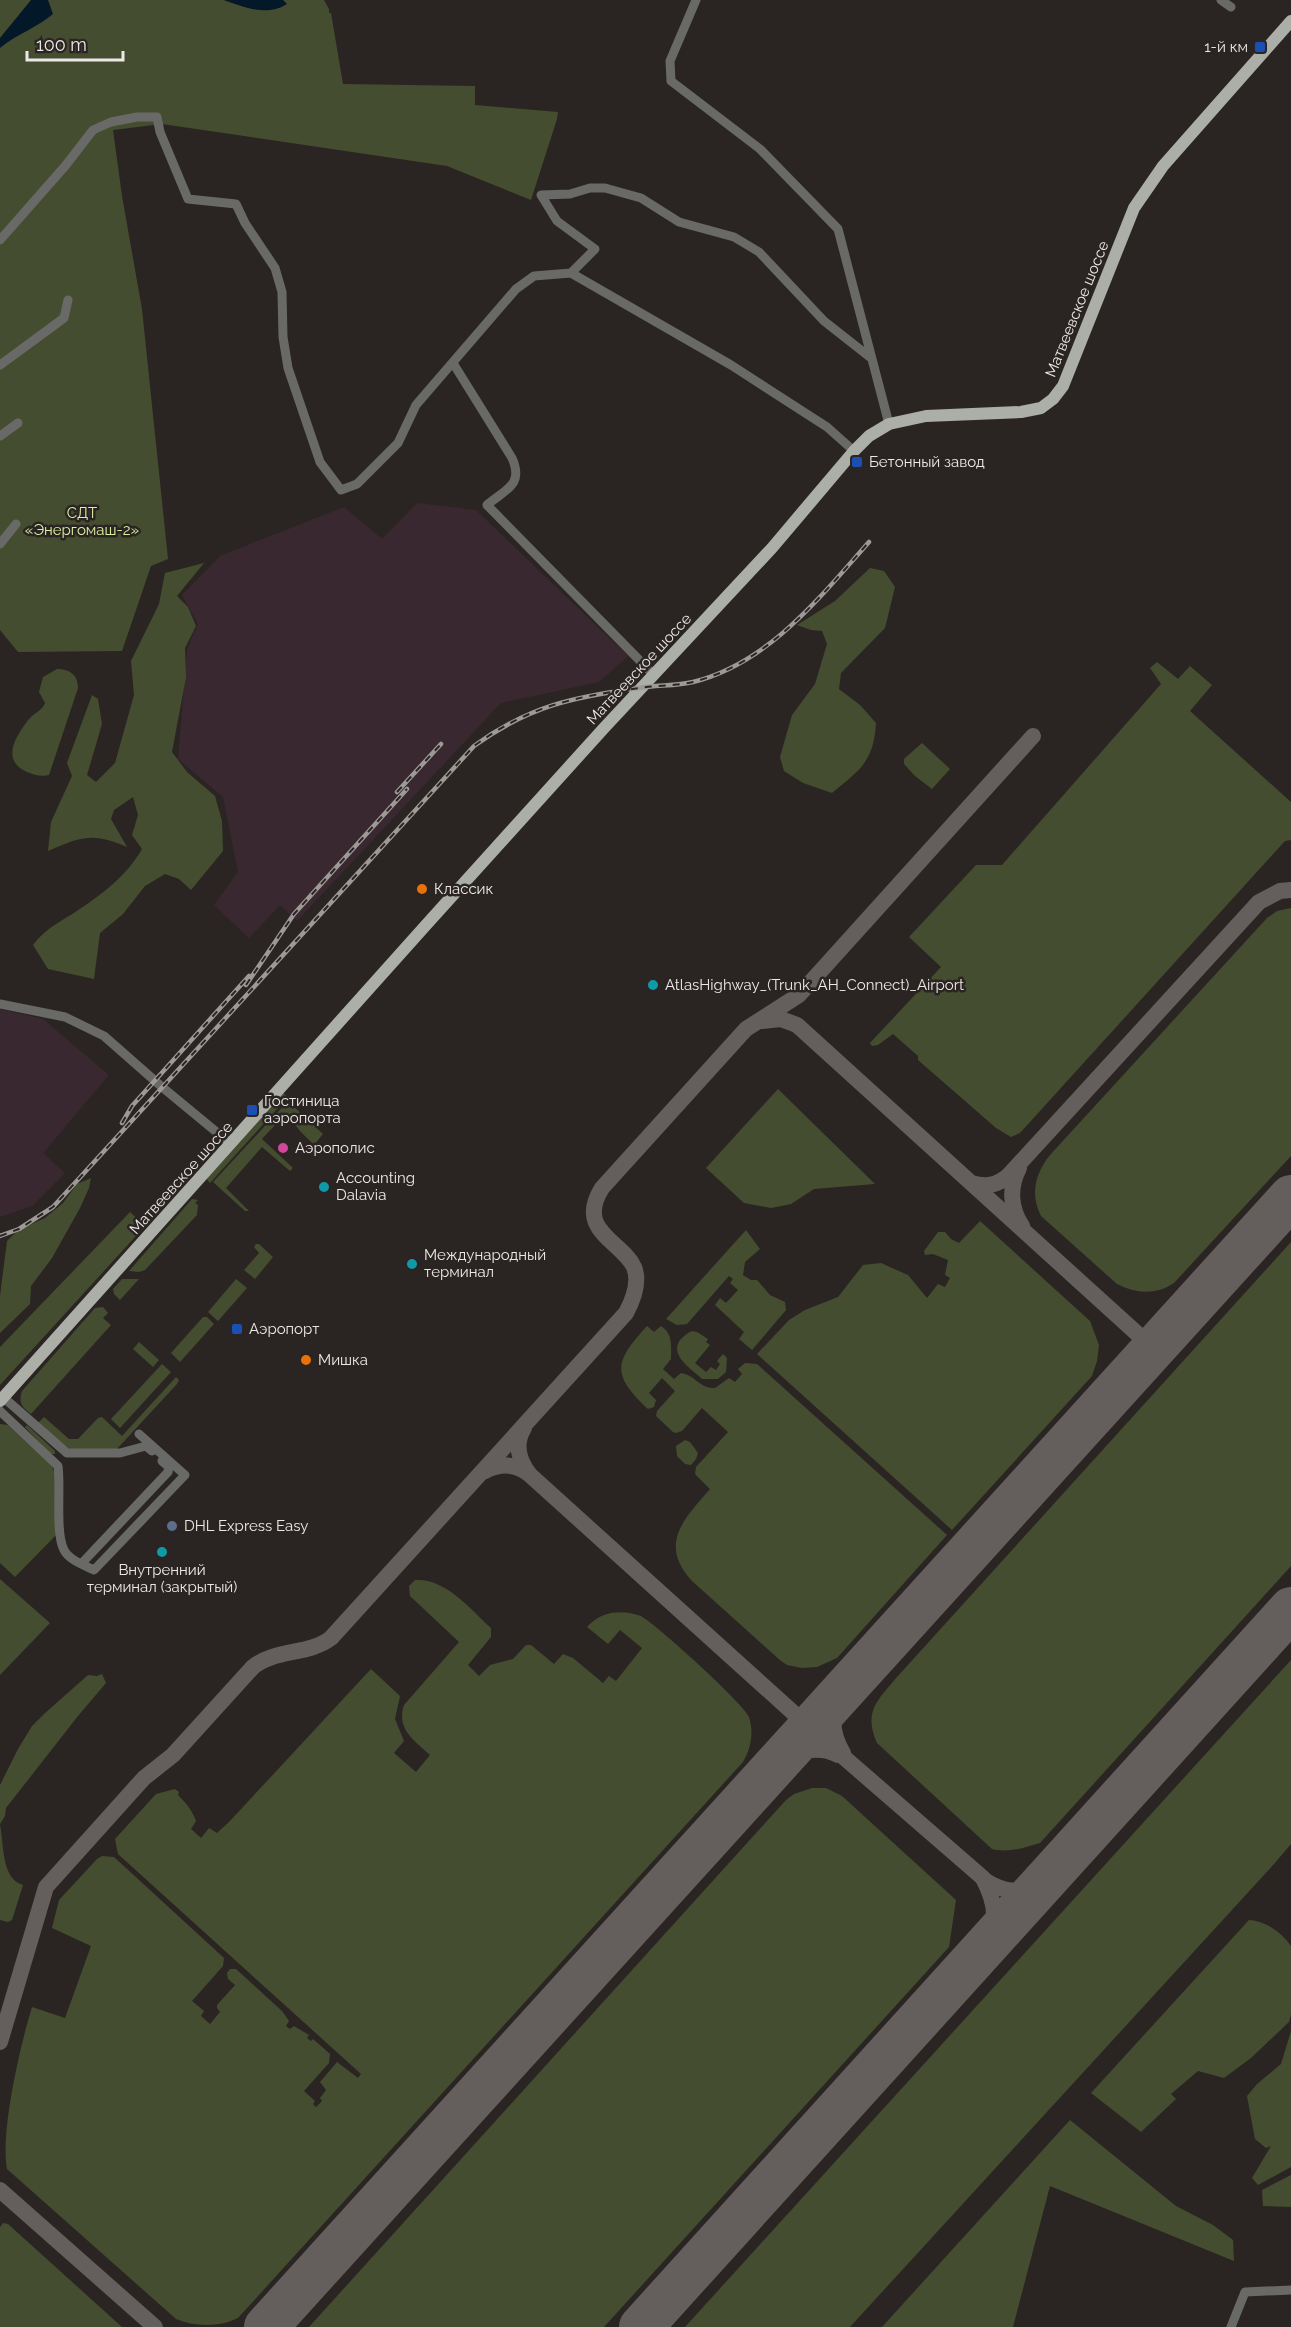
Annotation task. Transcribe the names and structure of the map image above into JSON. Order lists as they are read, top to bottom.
{
  "streets": {
    "main road": ["Матвеевское шоссе"]
  },
  "parks": ["СДТ «Энергомаш-2»"],
  "places": {
    "transit": [
      "1-й км",
      "Бетонный завод",
      "Гостиница аэропорта",
      "Аэропорт"
    ],
    "other": [
      "Классик",
      "AtlasHighway_(Trunk_AH_Connect)_Airport",
      "Аэрополис",
      "Accounting Dalavia",
      "Международный терминал",
      "Мишка",
      "DHL Express Easy",
      "Внутренний терминал (закрытый)"
    ]
  },
  "scale_bar": "100 m"
}
